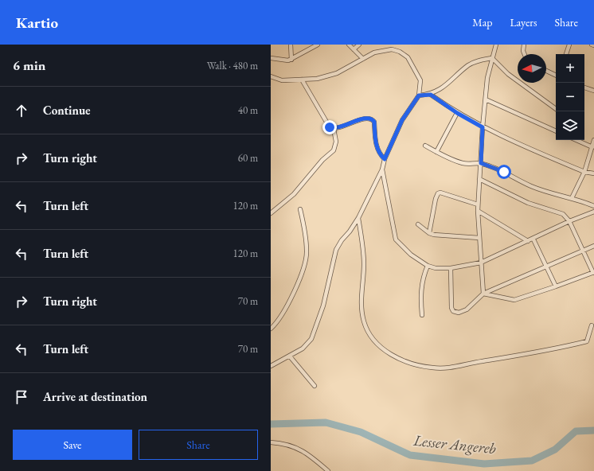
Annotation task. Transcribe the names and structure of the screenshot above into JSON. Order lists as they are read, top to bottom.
{
  "water": ["Lesser Angereb"],
  "north": "left",
  "page": {
    "header": "Kartio",
    "nav": ["Map", "Layers", "Share"],
    "heading": ["6 min", "Walk · 480 m"],
    "map_buttons": ["+", "−"],
    "list": [
      ["Continue", "40 m"],
      ["Turn right", "60 m"],
      ["Turn left", "120 m"],
      ["Turn left", "120 m"],
      ["Turn right", "70 m"],
      ["Turn left", "70 m"],
      "Arrive at destination"
    ],
    "buttons": ["Save", "Share"]
  }
}
